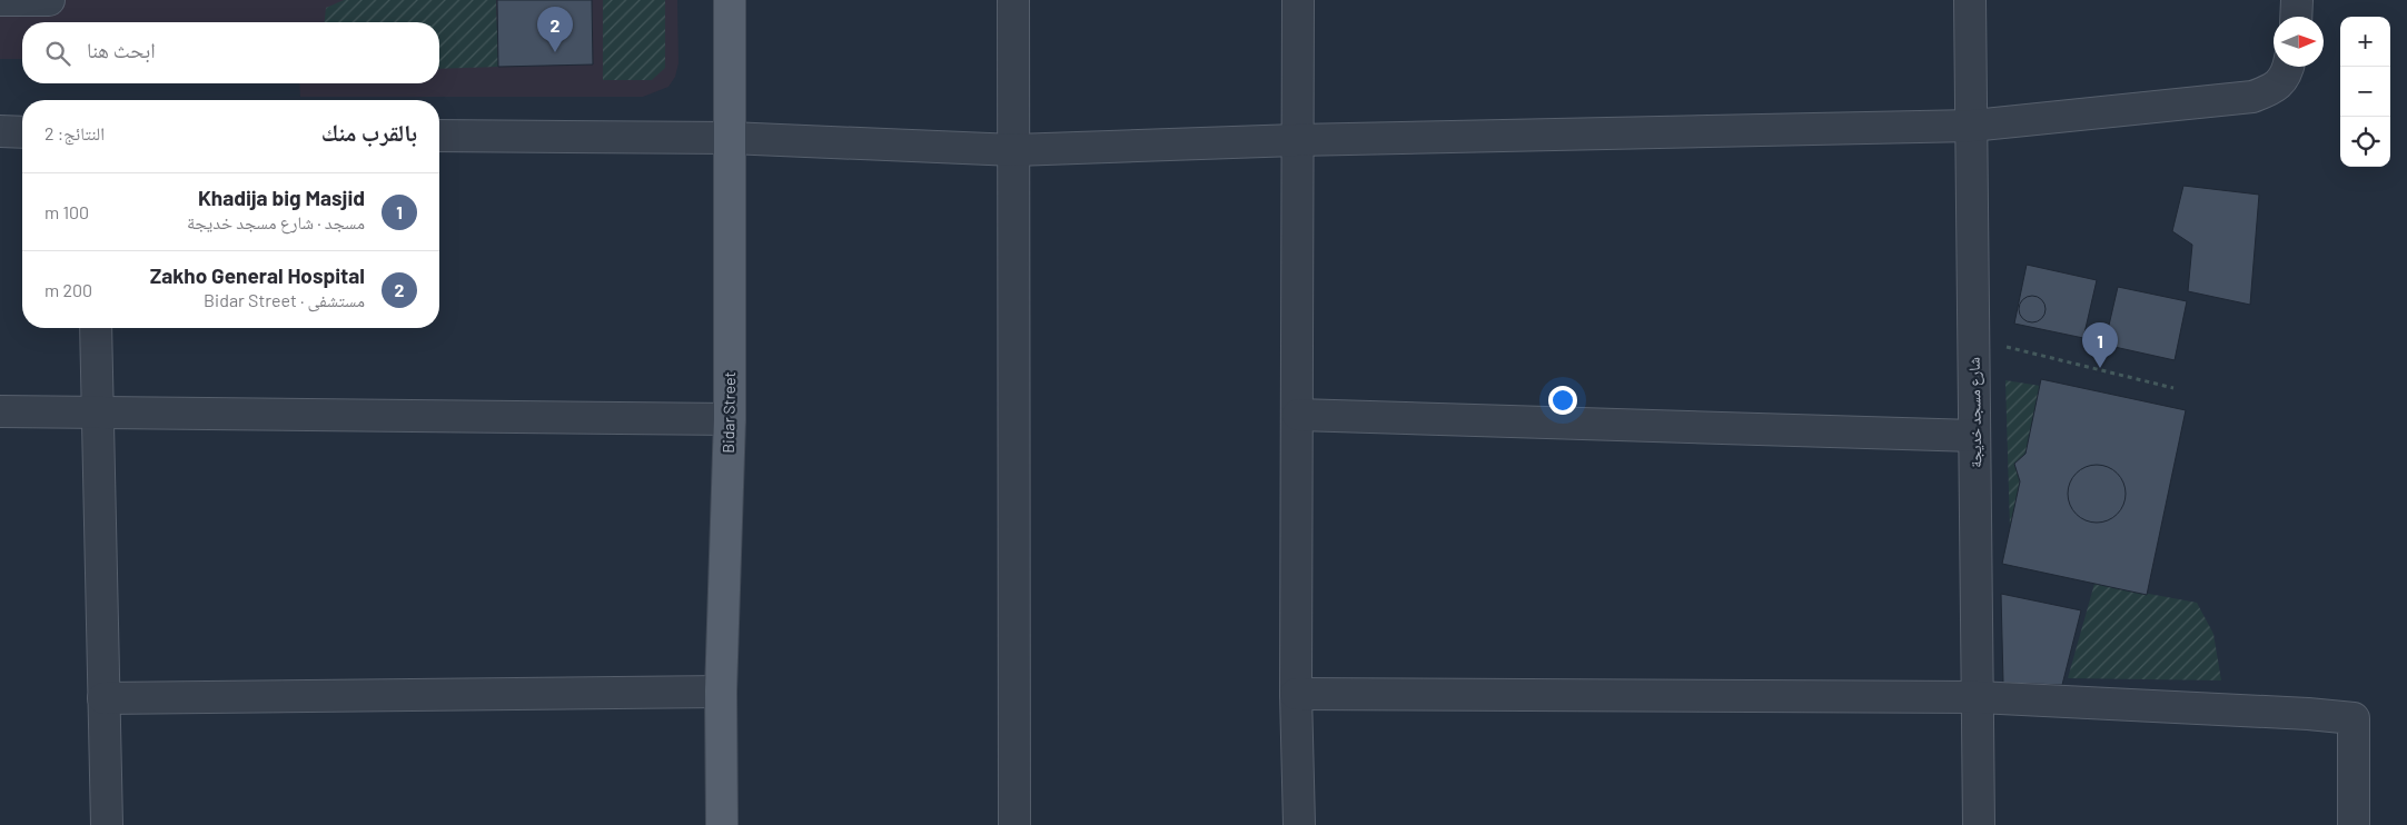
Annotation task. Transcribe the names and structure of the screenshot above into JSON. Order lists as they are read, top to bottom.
{
  "streets": {
    "main road": ["Bidar Street"],
    "street": ["شارع مسجد خديجة"]
  },
  "north": "right",
  "page": {
    "pins": ["2", "1"],
    "map_buttons": ["+", "−"],
    "search": "ابحث هنا",
    "heading": ["بالقرب منك", "النتائج: 2"],
    "list": [
      {
        "mark": "1",
        "name": "Khadija big Masjid",
        "note": "مسجد · شارع مسجد خديجة",
        "value": "100 m"
      },
      {
        "mark": "2",
        "name": "Zakho General Hospital",
        "note": "مستشفى · Bidar Street",
        "value": "200 m"
      }
    ]
  }
}
